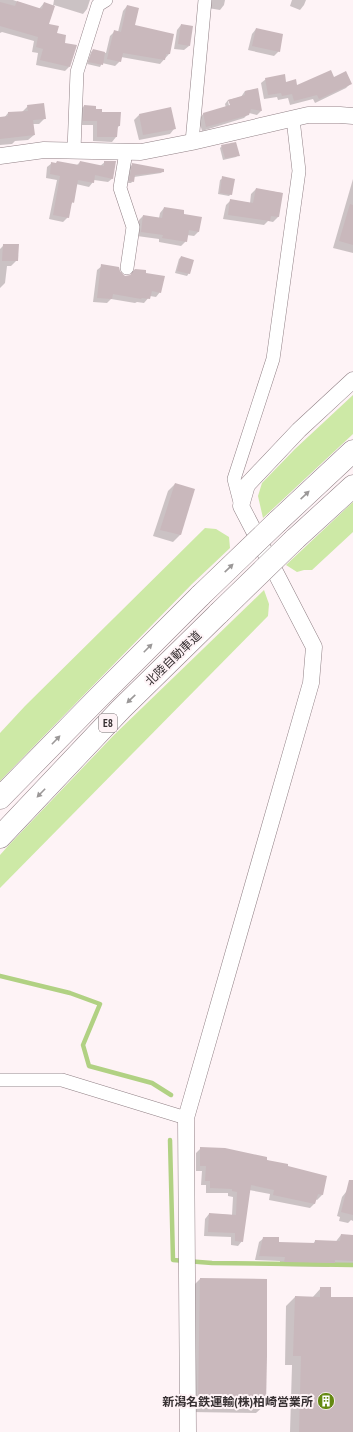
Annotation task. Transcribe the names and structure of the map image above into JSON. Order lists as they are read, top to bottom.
{
  "streets": {
    "highway": ["北陸自動車道", "E8"]
  },
  "places": {
    "building": ["新潟名鉄運輸(株)柏崎営業所"]
  }
}
